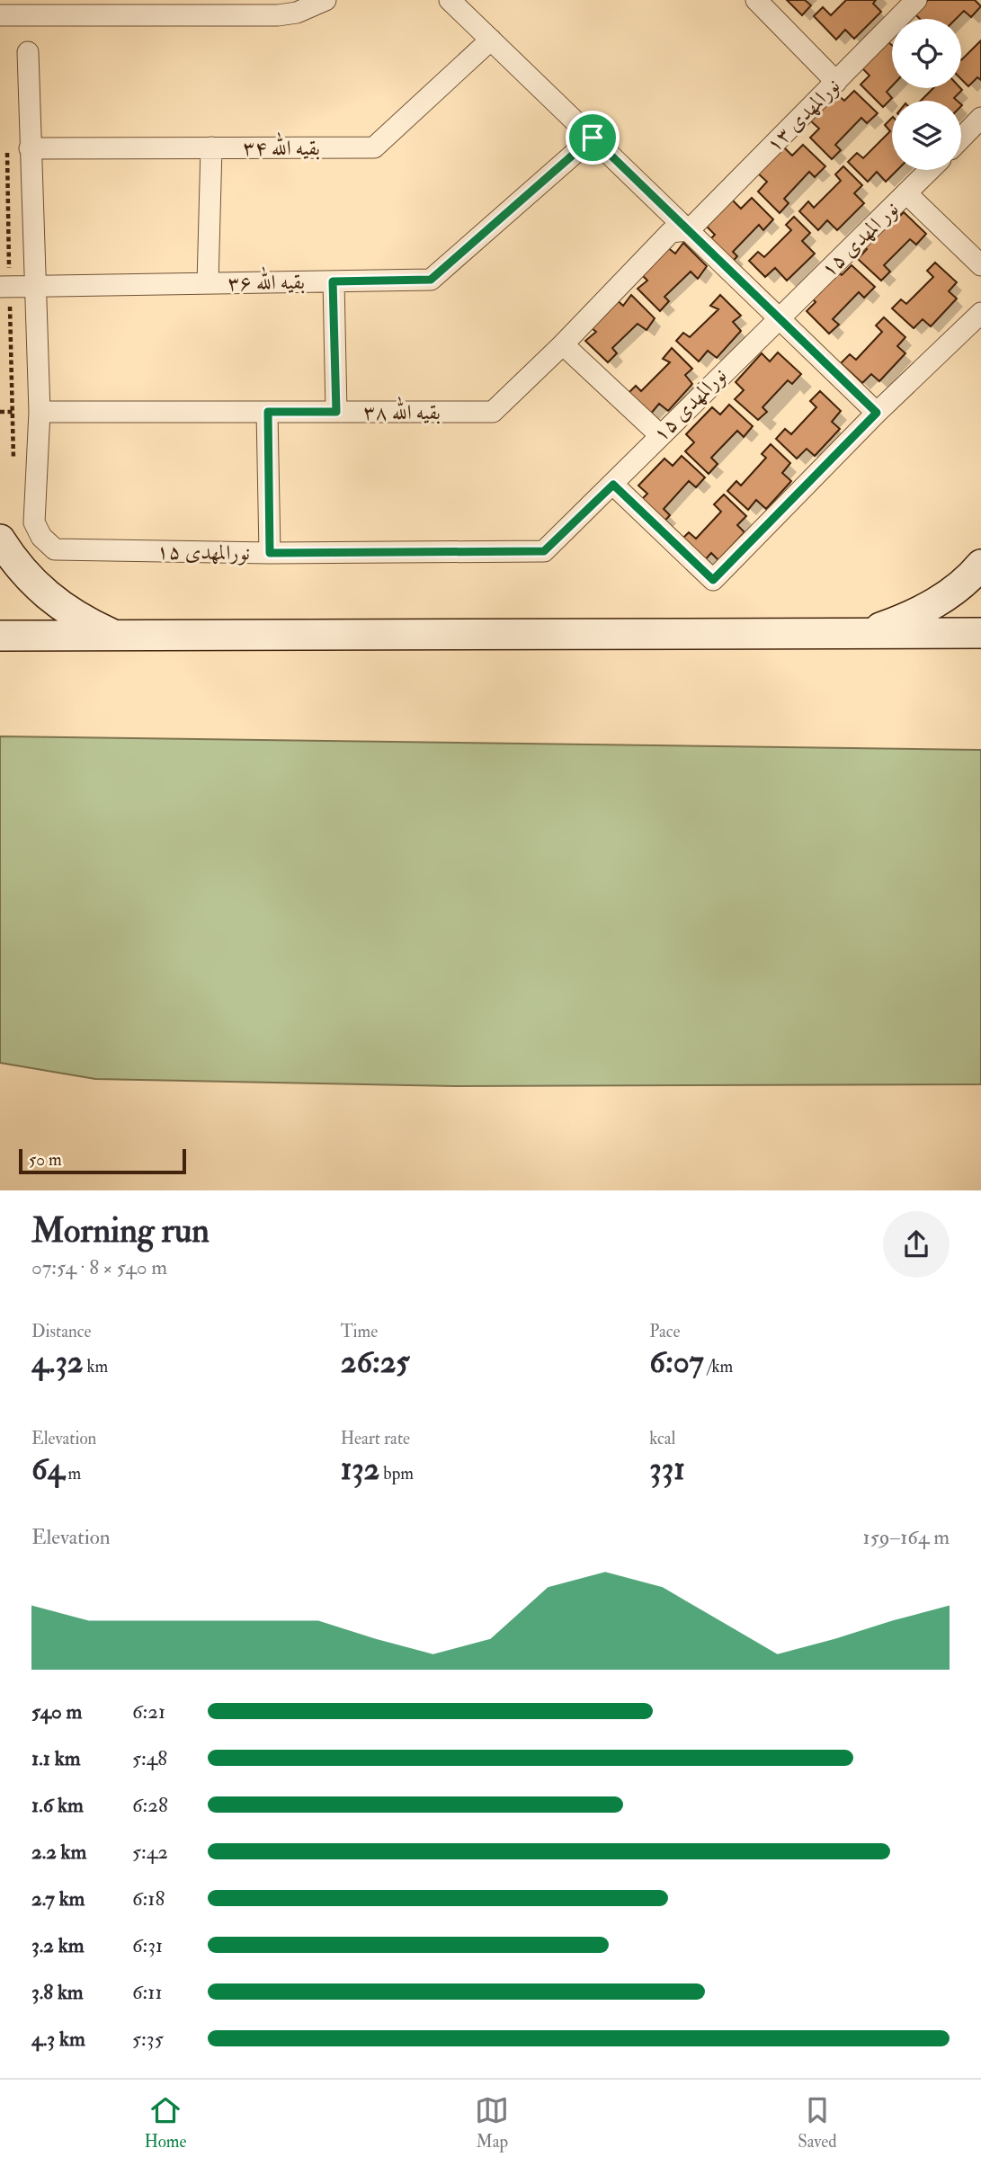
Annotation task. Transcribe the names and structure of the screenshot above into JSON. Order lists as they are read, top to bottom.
{
  "streets": {
    "street": [
      "نورالمهدی ۱۳",
      "بقیه الله ۳۴",
      "نور المهدی ۱۵",
      "بقیه الله ۳۶",
      "نورالمهدی ۱۵",
      "بقیه الله ۳۸"
    ]
  },
  "crossings": [
    ["نورالمهدی ۱۳", "بقیه الله ۳۸"],
    ["نور المهدی ۱۵", "نورالمهدی ۱۵"],
    ["نورالمهدی ۱۵", "بقیه الله ۳۸"]
  ],
  "scale_bar": "50 m",
  "page": {
    "scale": "50 m",
    "heading": ["Morning run", "07:54 · 8 × 540 m"],
    "stats": [
      ["Distance", "4.32 km"],
      ["Time", "26:25"],
      ["Pace", "6:07 /km"],
      ["Elevation", "64 m"],
      ["Heart rate", "132 bpm"],
      ["kcal", "331"]
    ],
    "chart": ["Elevation", "159–164 m"],
    "list": [
      {
        "name": "540 m",
        "note": "6:21"
      },
      {
        "name": "1.1 km",
        "note": "5:48"
      },
      {
        "name": "1.6 km",
        "note": "6:28"
      },
      {
        "name": "2.2 km",
        "note": "5:42"
      },
      {
        "name": "2.7 km",
        "note": "6:18"
      },
      {
        "name": "3.2 km",
        "note": "6:31"
      },
      {
        "name": "3.8 km",
        "note": "6:11"
      },
      {
        "name": "4.3 km",
        "note": "5:35"
      }
    ],
    "tabs": ["Home", "Map", "Saved"]
  }
}
